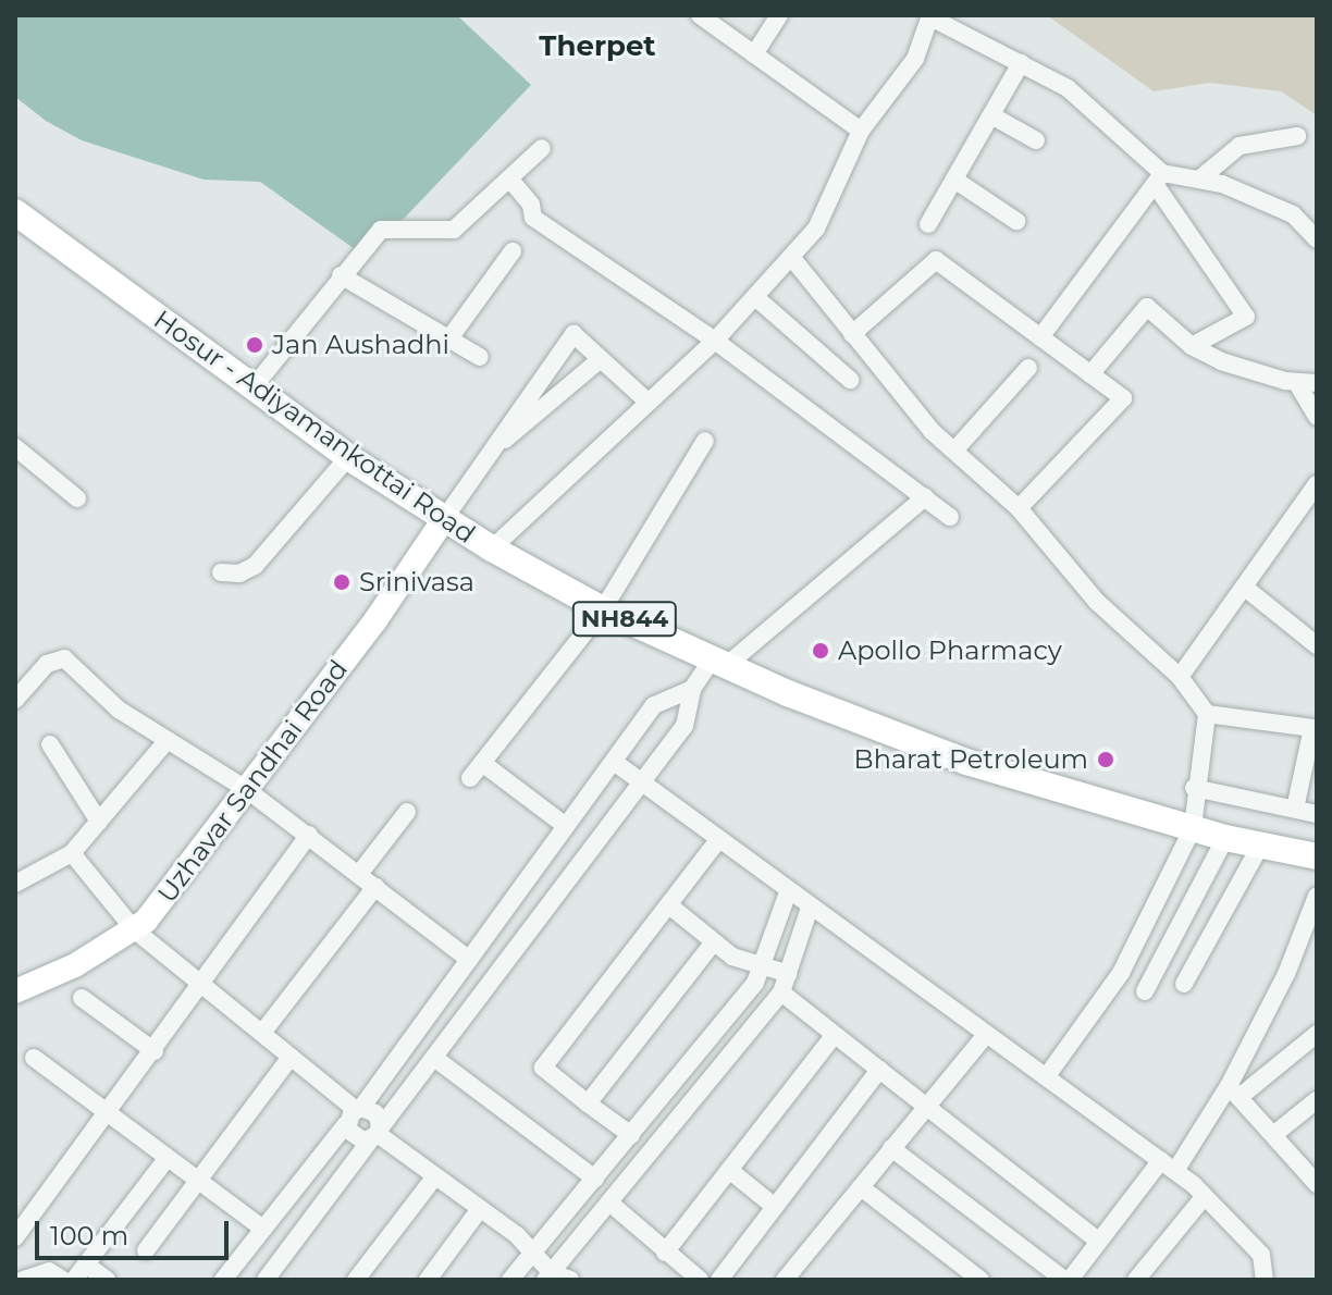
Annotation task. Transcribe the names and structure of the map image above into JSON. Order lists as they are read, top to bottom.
{
  "streets": {
    "highway": ["Hosur - Adiyamankottai Road", "NH844"],
    "main road": ["Uzhavar Sandhai Road"]
  },
  "crossings": [
    ["Hosur - Adiyamankottai Road", "Uzhavar Sandhai Road"]
  ],
  "districts": ["Therpet"],
  "places": [
    "Jan Aushadhi",
    "Srinivasa",
    "Apollo Pharmacy",
    "Bharat Petroleum"
  ],
  "scale_bar": "100 m"
}
